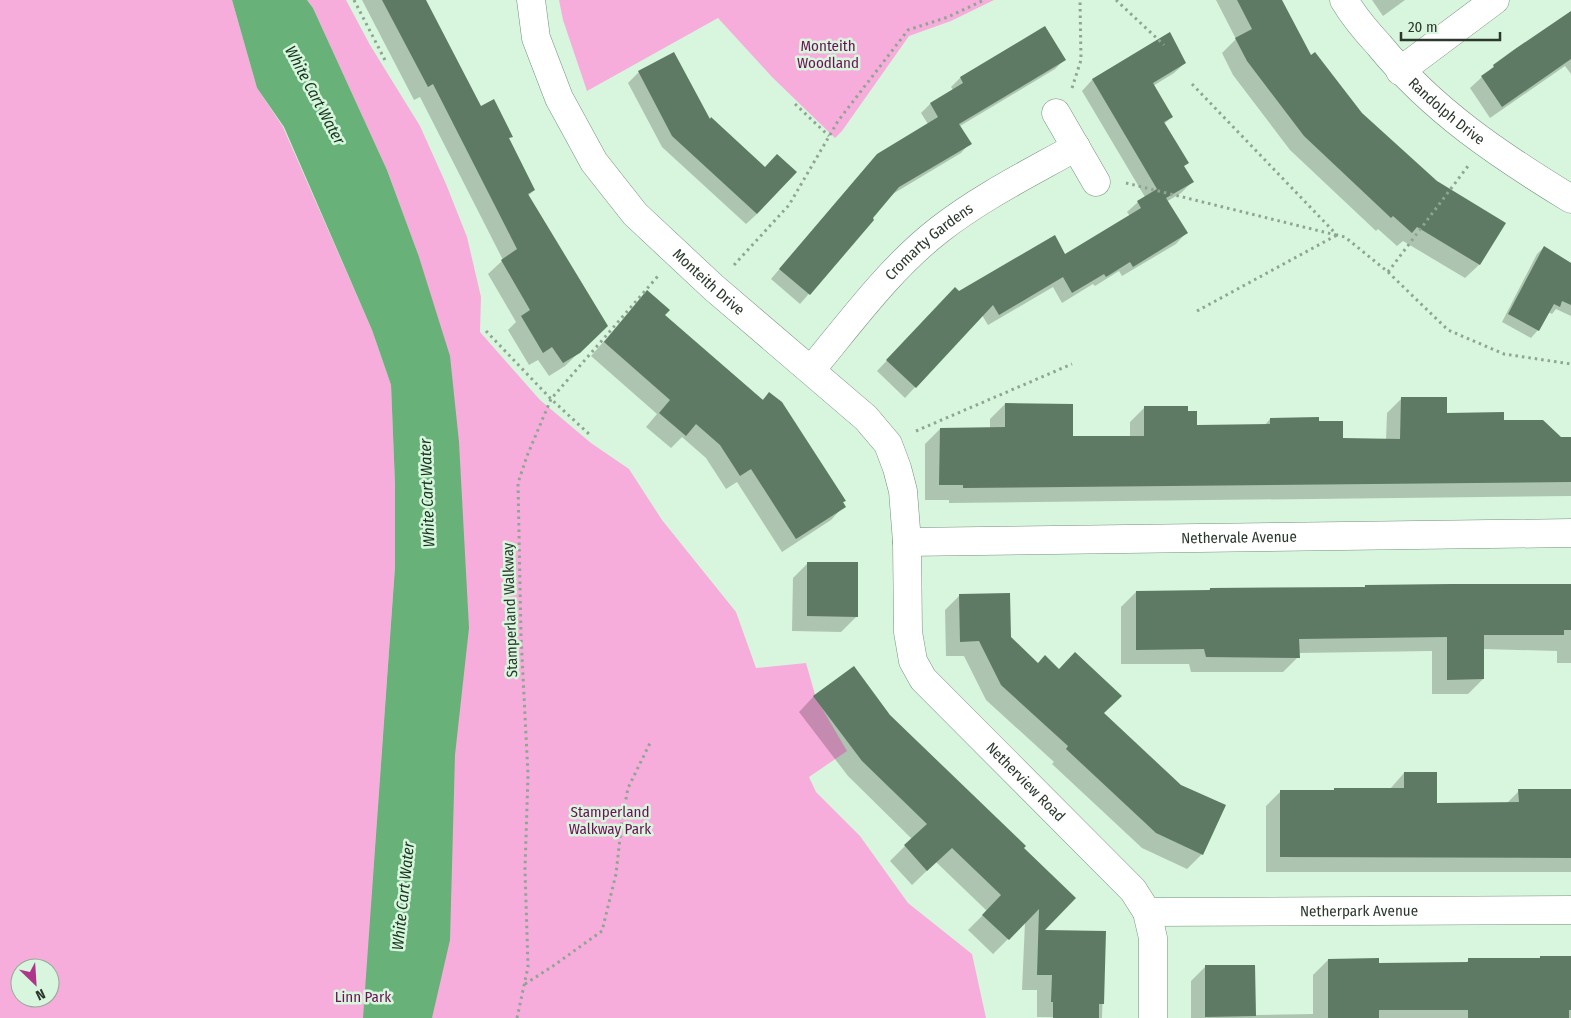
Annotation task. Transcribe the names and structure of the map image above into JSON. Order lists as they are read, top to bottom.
{
  "streets": {
    "street": [
      "Randolph Drive",
      "Cromarty Gardens",
      "Monteith Drive",
      "Nethervale Avenue",
      "Netherview Road",
      "Netherpark Avenue"
    ],
    "path": ["Stamperland Walkway"]
  },
  "crossings": [
    ["Cromarty Gardens", "Monteith Drive"],
    ["Monteith Drive", "Nethervale Avenue"],
    ["Monteith Drive", "Stamperland Walkway"],
    ["Monteith Drive", "Netherview Road"],
    ["Nethervale Avenue", "Netherview Road"],
    ["Netherview Road", "Netherpark Avenue"]
  ],
  "water": ["White Cart Water"],
  "parks": ["Monteith Woodland", "Stamperland Walkway Park", "Linn Park"],
  "scale_bar": "20 m",
  "north": "bottom right"
}
